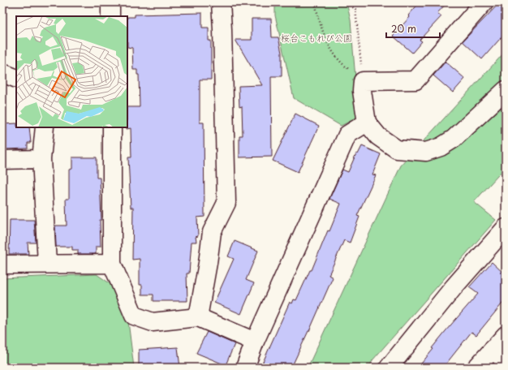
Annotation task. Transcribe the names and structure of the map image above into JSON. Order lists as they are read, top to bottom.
{
  "parks": ["桜台こもれび公園"],
  "scale_bar": "20 m"
}
